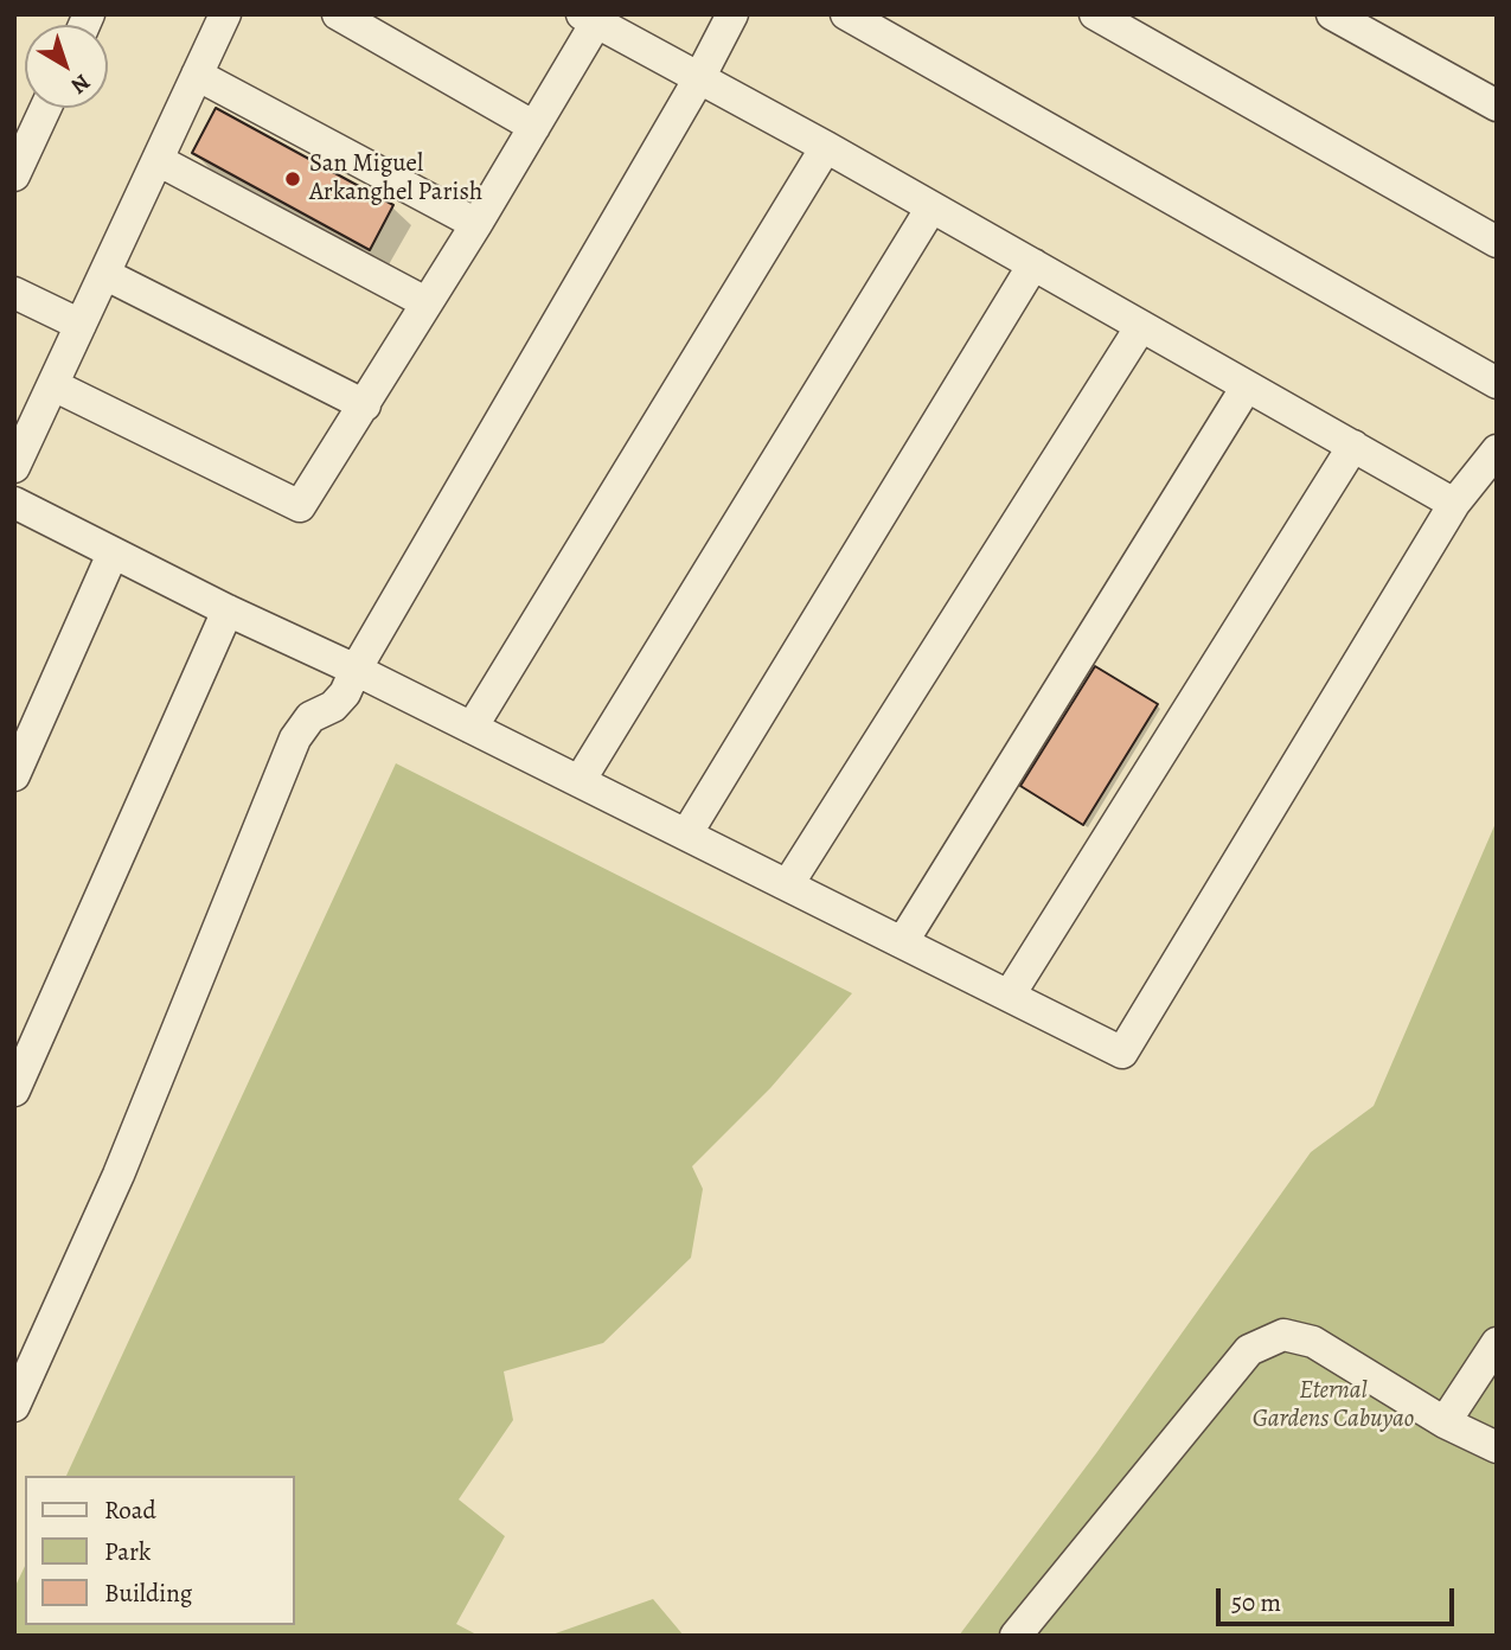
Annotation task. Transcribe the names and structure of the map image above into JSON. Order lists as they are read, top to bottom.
{
  "parks": ["Eternal Gardens Cabuyao"],
  "places": ["San Miguel Arkanghel Parish"],
  "legend": ["Road", "Park", "Building"],
  "scale_bar": "50 m",
  "north": "bottom right"
}
